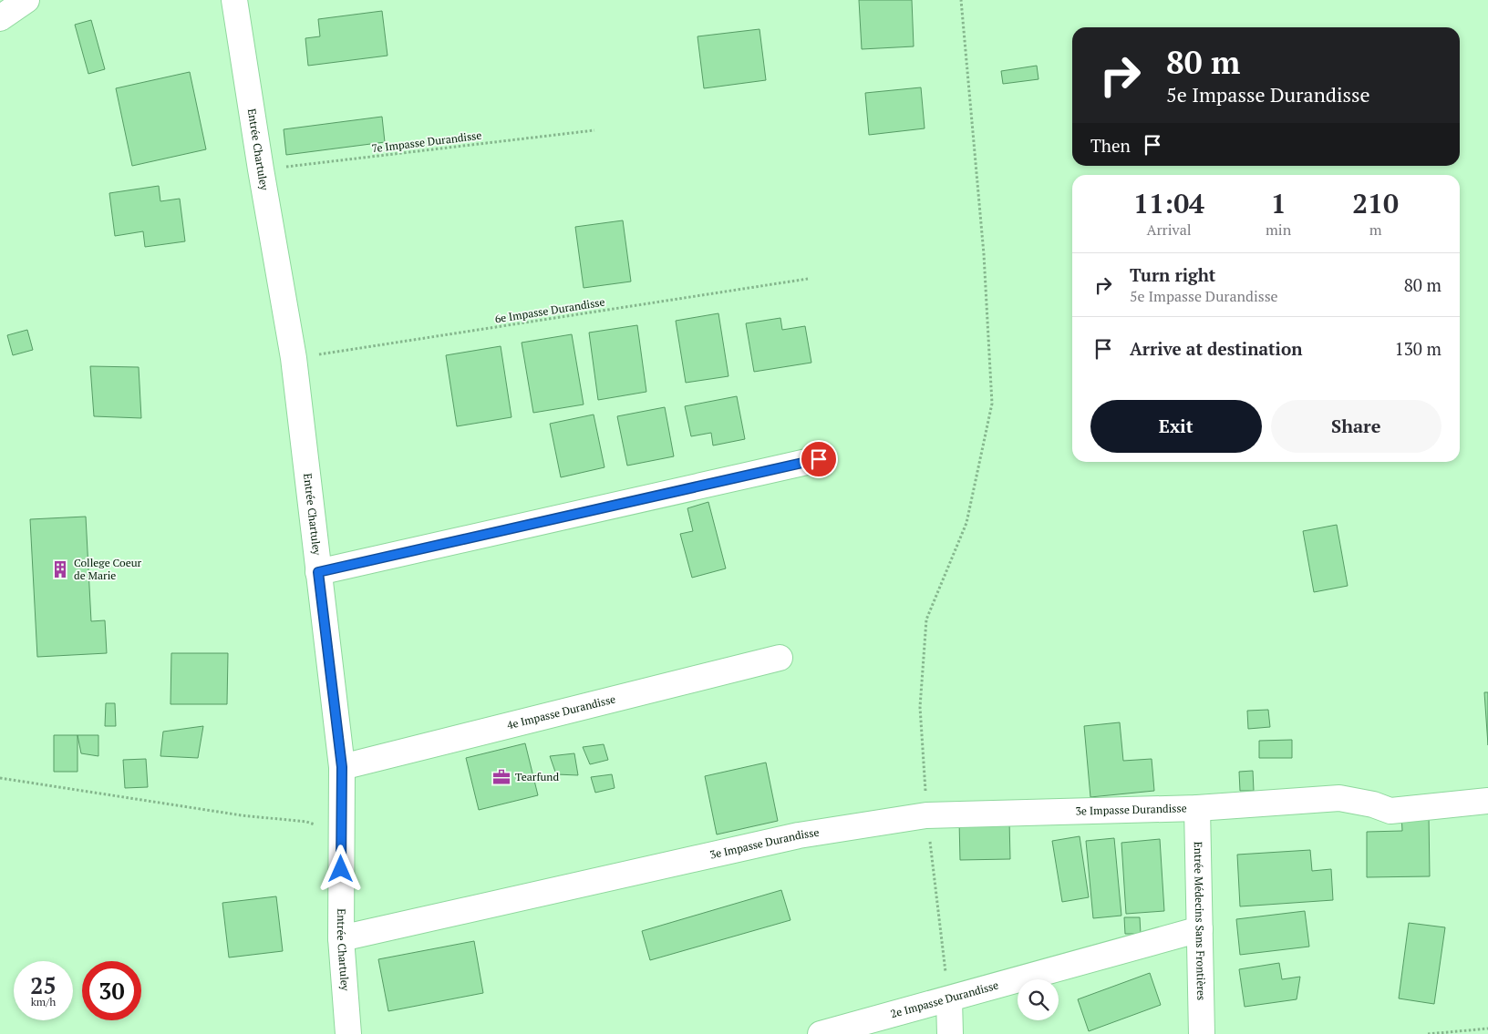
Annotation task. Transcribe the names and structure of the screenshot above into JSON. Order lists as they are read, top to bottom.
{
  "streets": {
    "street": [
      "Entrée Chartuley",
      "4e Impasse Durandisse",
      "3e Impasse Durandisse",
      "Entrée Médecins Sans Frontières",
      "2e Impasse Durandisse"
    ],
    "path": ["7e Impasse Durandisse", "6e Impasse Durandisse"]
  },
  "crossings": [
    ["7e Impasse Durandisse", "Entrée Chartuley"],
    ["Entrée Chartuley", "6e Impasse Durandisse"],
    ["Entrée Chartuley", "4e Impasse Durandisse"],
    ["Entrée Chartuley", "3e Impasse Durandisse"],
    ["3e Impasse Durandisse", "Entrée Médecins Sans Frontières"],
    ["Entrée Médecins Sans Frontières", "2e Impasse Durandisse"]
  ],
  "places": {
    "building": ["College Coeur de Marie"],
    "office": ["Tearfund"]
  },
  "page": {
    "turn": ["80 m", "5e Impasse Durandisse"],
    "then": "Then",
    "eta": [
      "11:04",
      "Arrival",
      "1",
      "min",
      "210",
      "m"
    ],
    "list": [
      {
        "name": "Turn right",
        "note": "5e Impasse Durandisse",
        "value": "80 m"
      },
      {
        "name": "Arrive at destination",
        "value": "130 m"
      }
    ],
    "buttons": ["Exit", "Share"],
    "speed": "25 km/h",
    "limit": "30"
  }
}
